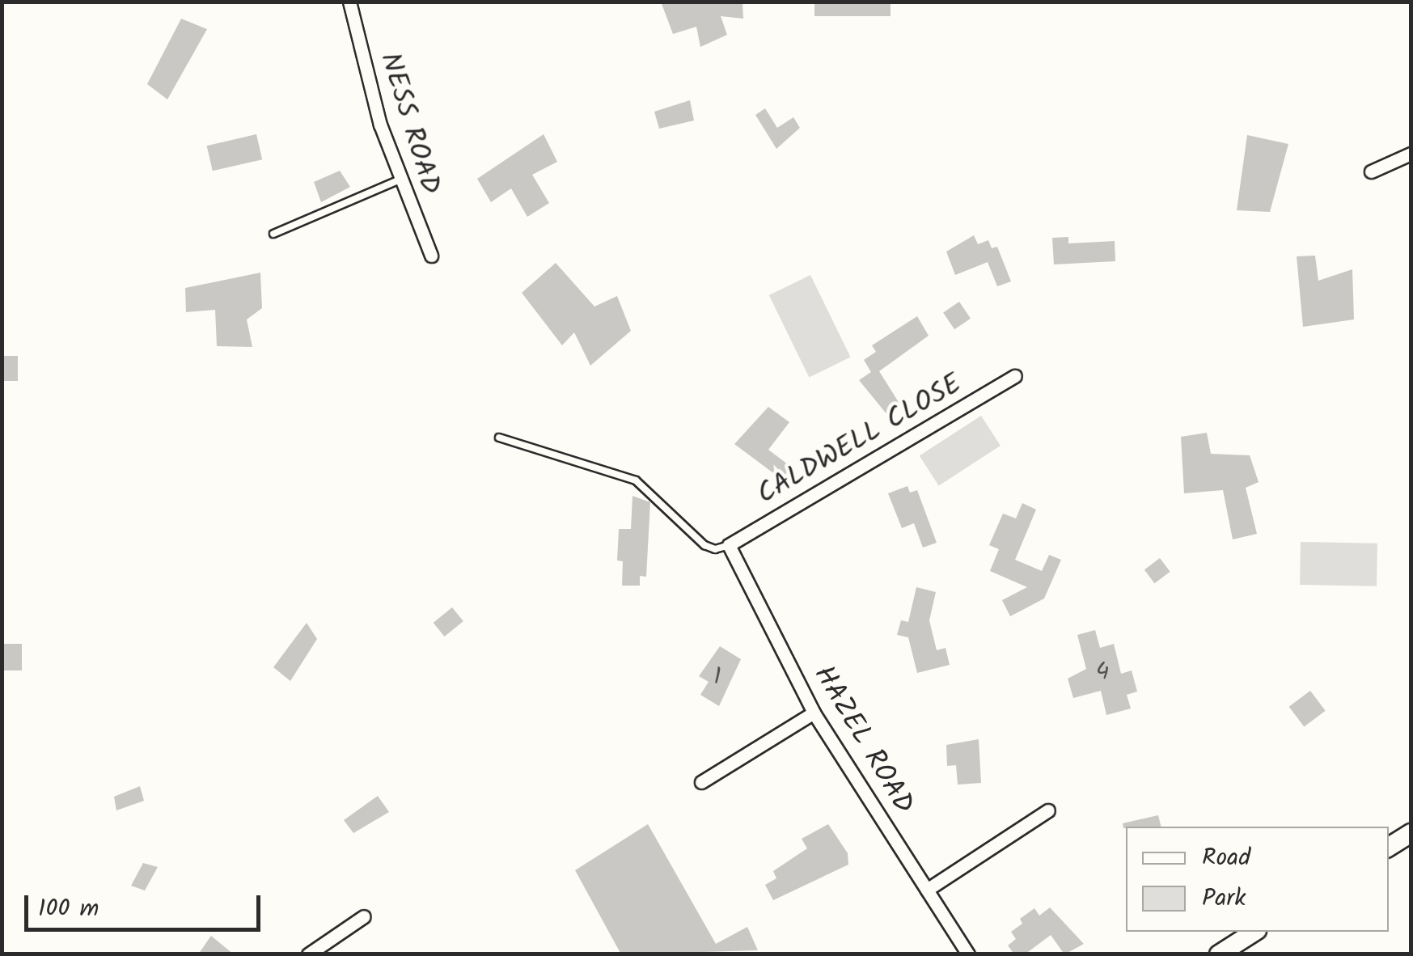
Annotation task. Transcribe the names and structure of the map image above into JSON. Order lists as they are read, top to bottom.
{
  "streets": {
    "street": ["NESS ROAD", "CALDWELL CLOSE", "HAZEL ROAD"]
  },
  "crossings": [
    ["CALDWELL CLOSE", "HAZEL ROAD"]
  ],
  "house_numbers": ["4", "1"],
  "legend": ["Road", "Park"],
  "scale_bar": "100 m"
}
